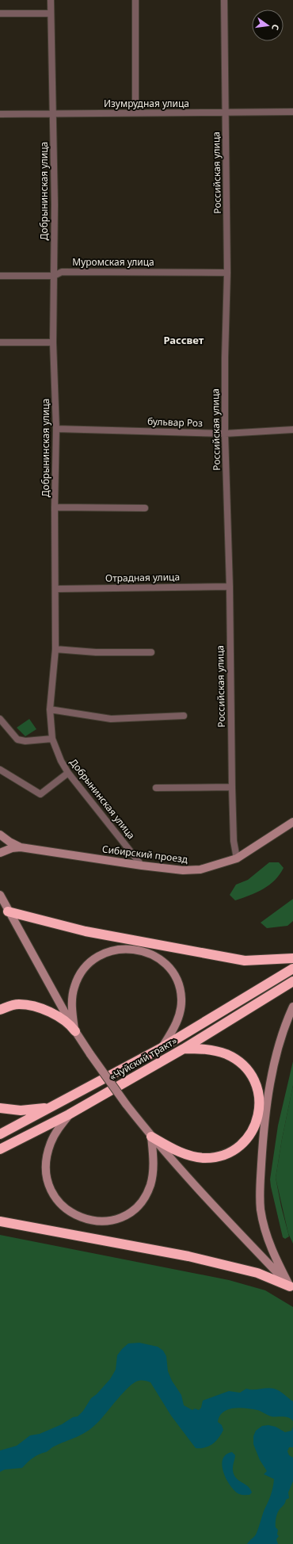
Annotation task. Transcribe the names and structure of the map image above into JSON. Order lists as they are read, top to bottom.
{
  "streets": {
    "highway": ["«Чуйский тракт»"],
    "street": [
      "Изумрудная улица",
      "Российская улица",
      "Добрынинская улица",
      "Муромская улица",
      "бульвар Роз",
      "Отрадная улица",
      "Сибирский проезд"
    ]
  },
  "crossings": [
    ["Изумрудная улица", "Российская улица"],
    ["Изумрудная улица", "Добрынинская улица"],
    ["Российская улица", "Муромская улица"],
    ["Российская улица", "бульвар Роз"],
    ["Российская улица", "Отрадная улица"],
    ["Российская улица", "Сибирский проезд"],
    ["Добрынинская улица", "Муромская улица"],
    ["Добрынинская улица", "бульвар Роз"],
    ["Добрынинская улица", "Отрадная улица"],
    ["Добрынинская улица", "Сибирский проезд"]
  ],
  "districts": ["Рассвет"],
  "north": "right"
}
